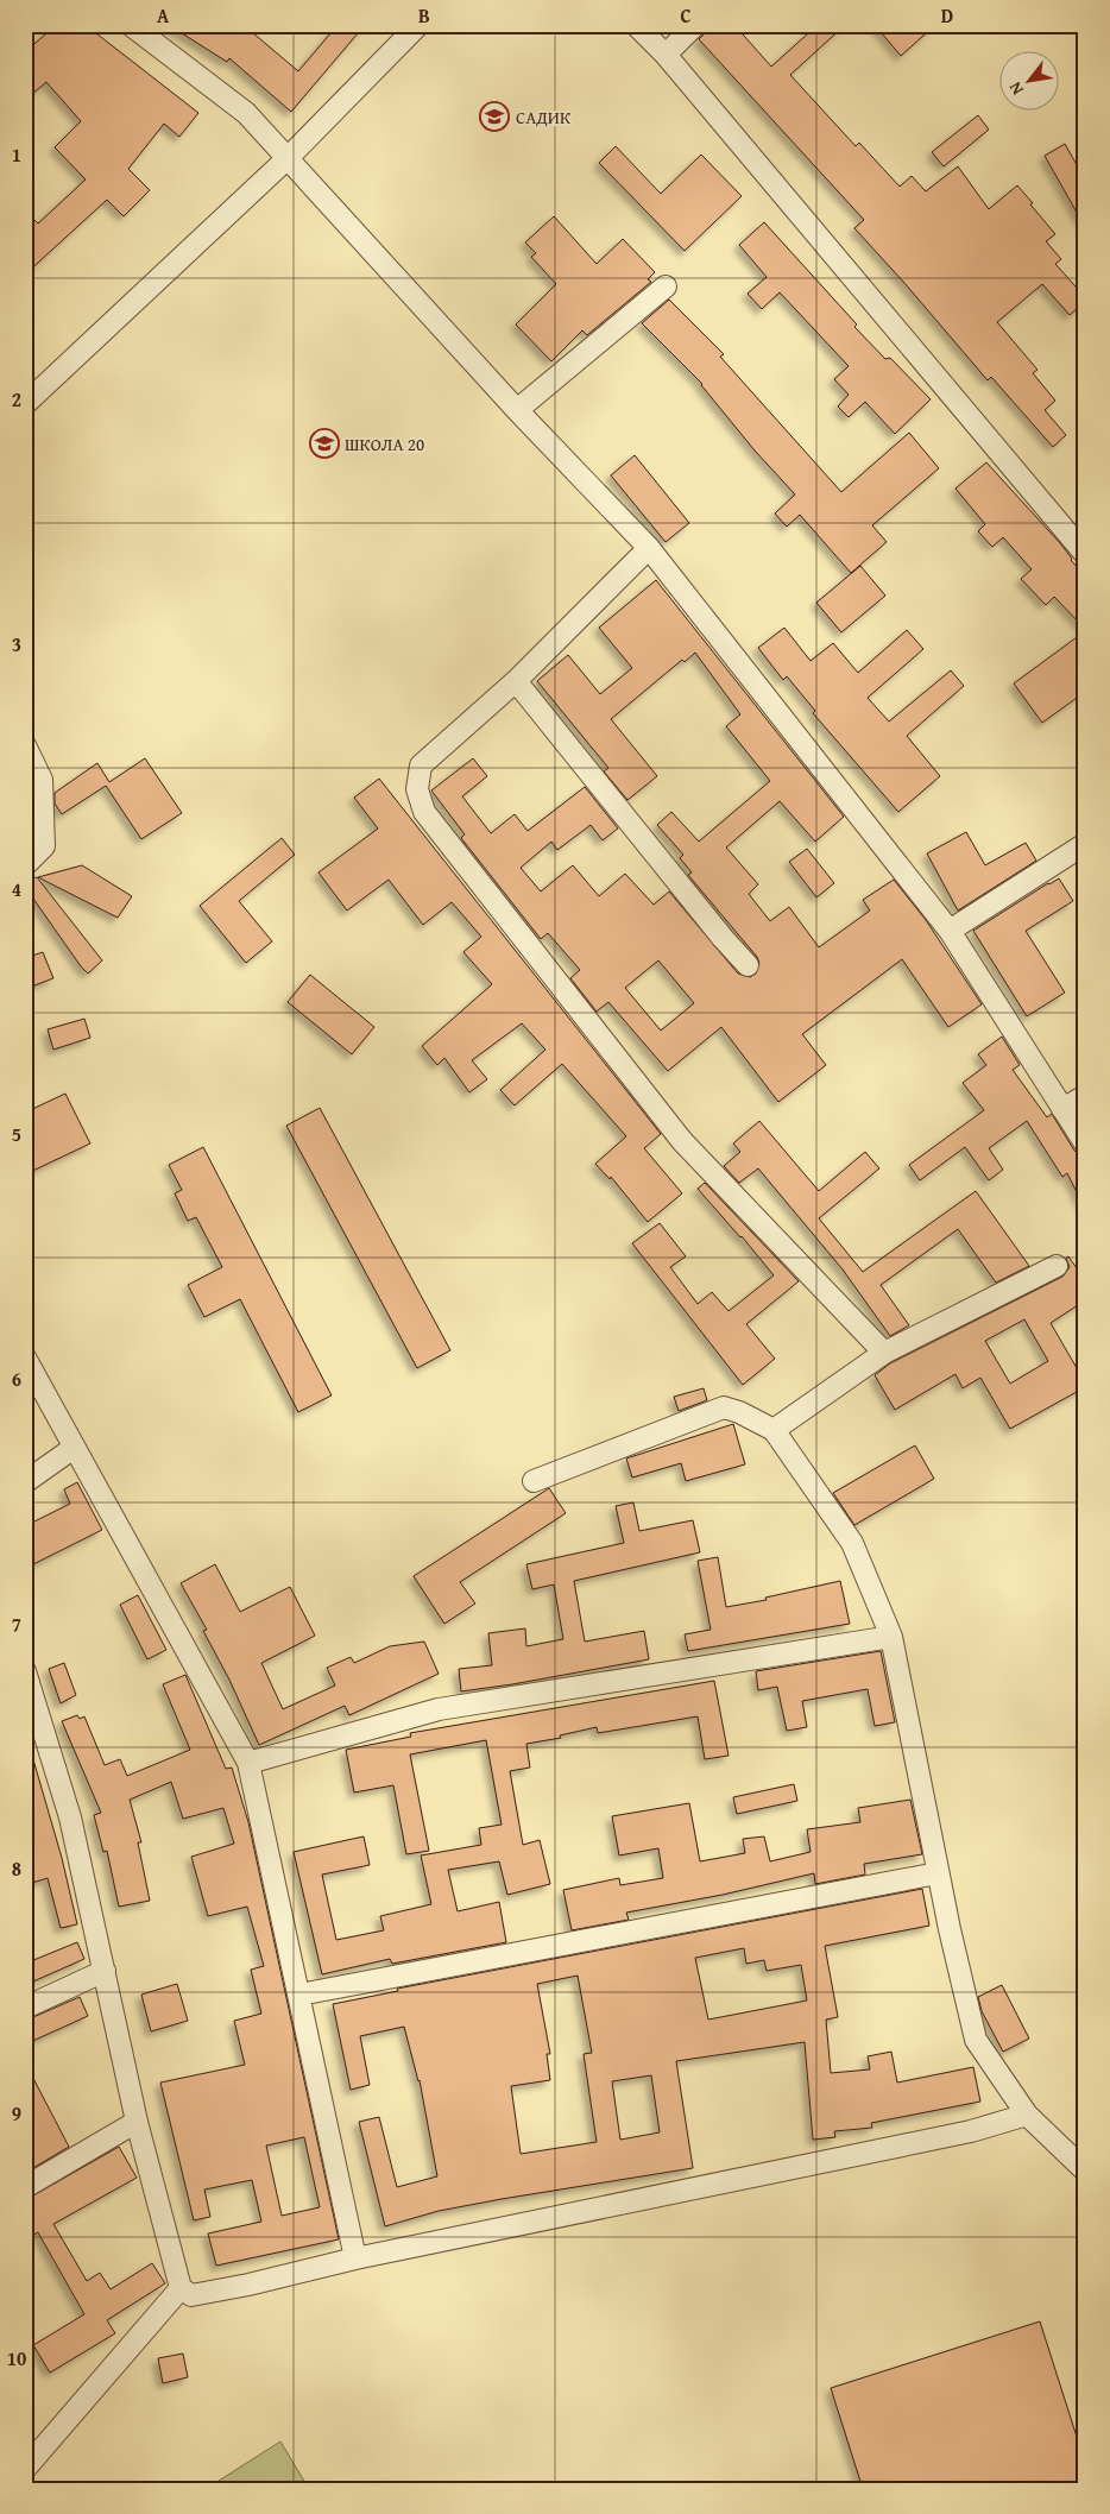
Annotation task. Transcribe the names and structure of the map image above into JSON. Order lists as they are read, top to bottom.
{
  "places": {
    "school or university": ["САДИК", "ШКОЛА 20"]
  },
  "north": "bottom left",
  "grid": {
    "columns": [
      "A",
      "B",
      "C",
      "D"
    ],
    "rows": [
      "1",
      "2",
      "3",
      "4",
      "5",
      "6",
      "7",
      "8",
      "9",
      "10"
    ]
  }
}
